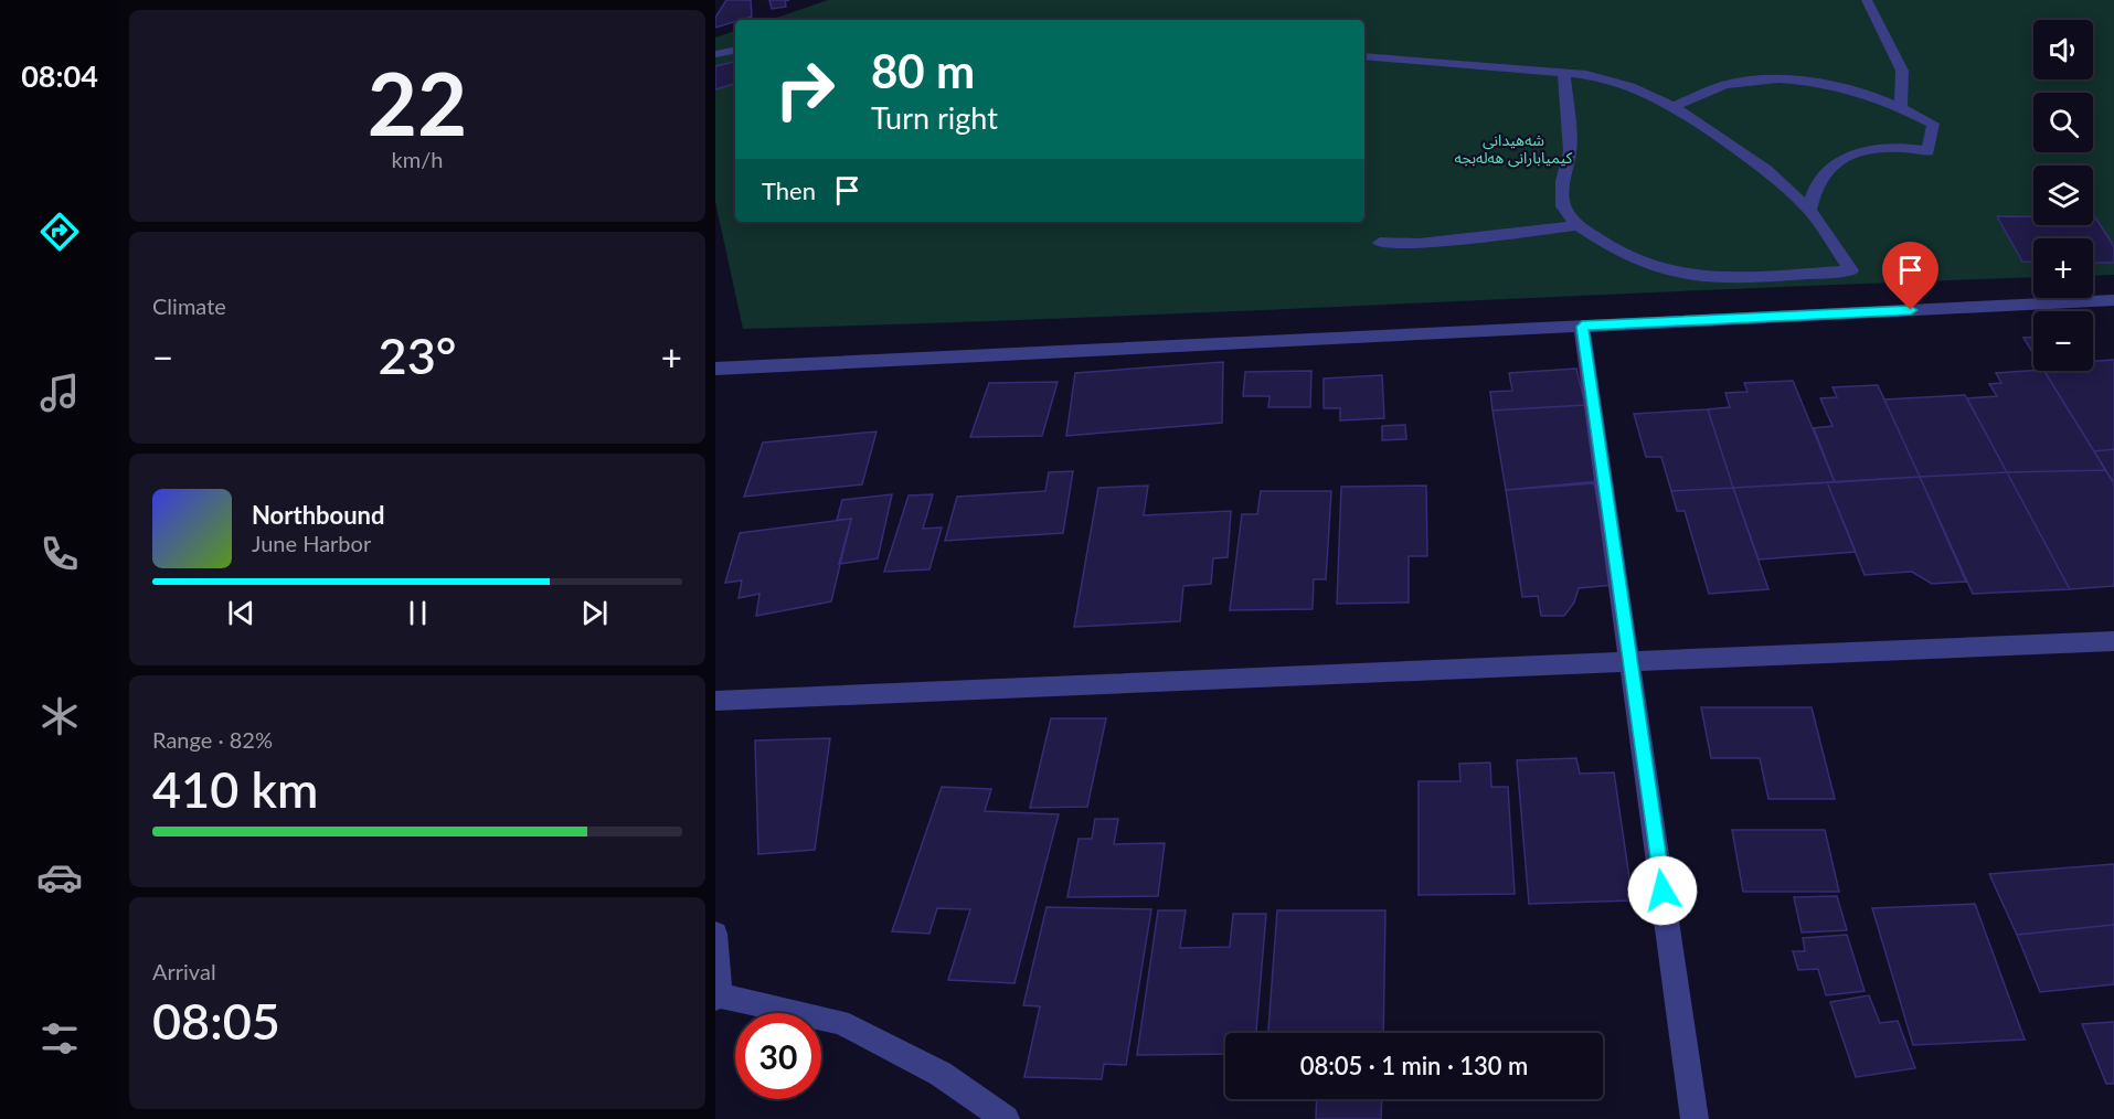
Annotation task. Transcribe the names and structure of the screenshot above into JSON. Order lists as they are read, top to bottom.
{
  "parks": ["شەھیدانی کیمیابارانی ھەلەبجە"],
  "page": {
    "tabs": "08:04",
    "tile": [
      ["22", "km/h"],
      "Climate",
      ["Range · 82%", "410 km"],
      ["Arrival", "08:05"]
    ],
    "map_buttons": ["+", "−"],
    "turn": ["80 m", "Turn right"],
    "then": "Then",
    "heat": ["−", "23°", "+"],
    "song": ["Northbound", "June Harbor"],
    "limit": "30",
    "trip": "08:05 · 1 min · 130 m"
  }
}
